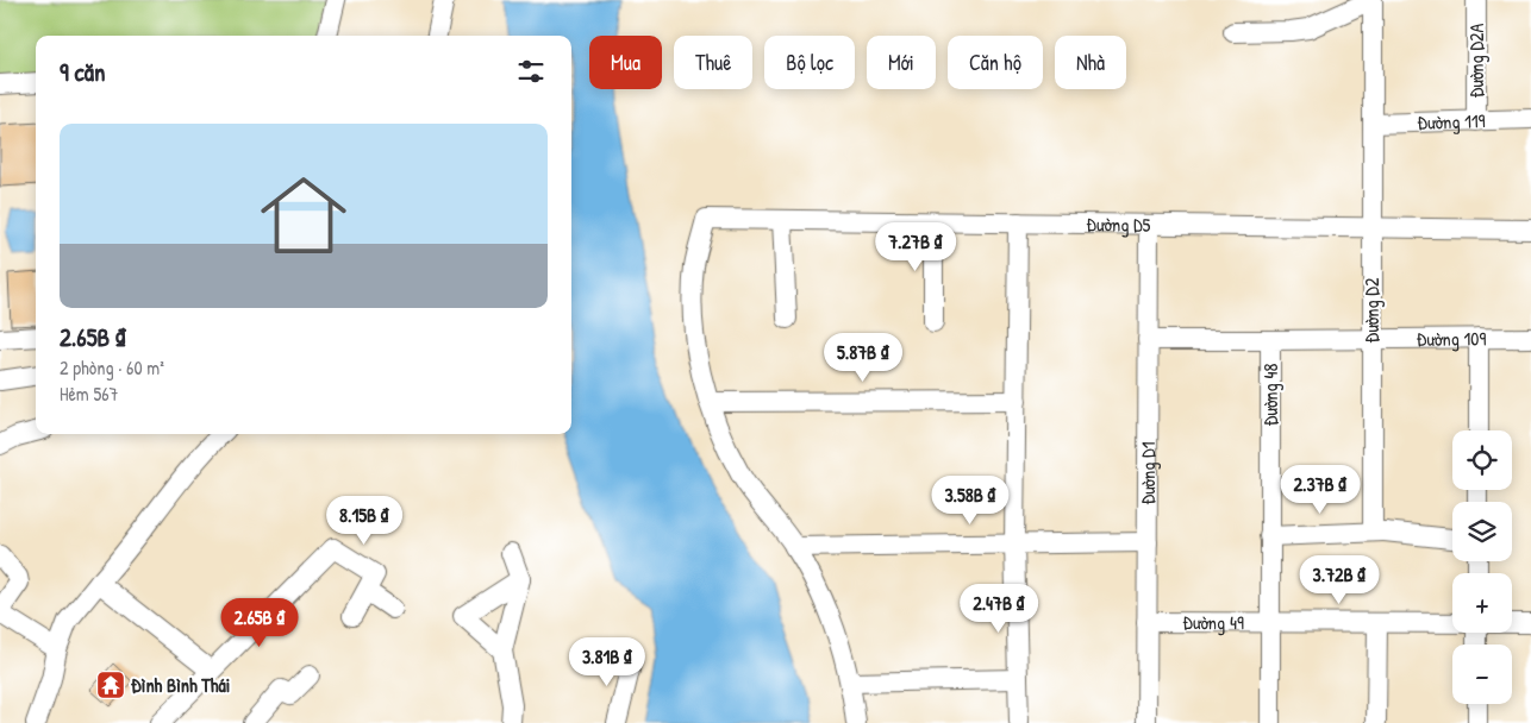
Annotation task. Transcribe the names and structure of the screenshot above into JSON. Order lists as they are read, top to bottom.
{
  "streets": {
    "street": [
      "Đường D2A",
      "Đường 119",
      "Đường D5",
      "Đường D2",
      "Đường 109",
      "Đường 48",
      "Đường D1",
      "Đường 49"
    ]
  },
  "crossings": [
    ["Đường D2A", "Đường 119"],
    ["Đường 119", "Đường D2"],
    ["Đường D5", "Đường D2"],
    ["Đường D5", "Đường D1"],
    ["Đường D2", "Đường 109"],
    ["Đường D2", "Đường 48"],
    ["Đường 109", "Đường 48"],
    ["Đường 48", "Đường 49"],
    ["Đường D1", "Đường 49"]
  ],
  "places": {
    "temple": ["Đình Bình Thái"]
  },
  "page": {
    "chip": [
      "Mua",
      "Thuê",
      "Bộ lọc",
      "Mới",
      "Căn hộ",
      "Nhà"
    ],
    "heading": "9 căn",
    "list": [
      {
        "name": "2.65B ₫",
        "note": "2 phòng · 60 m² · Hẻm 567"
      }
    ],
    "price": [
      "7.27B ₫",
      "5.87B ₫",
      "2.37B ₫",
      "3.58B ₫",
      "8.15B ₫",
      "3.72B ₫",
      "2.47B ₫",
      "2.65B ₫",
      "3.81B ₫"
    ],
    "map_buttons": ["+", "−"]
  }
}
